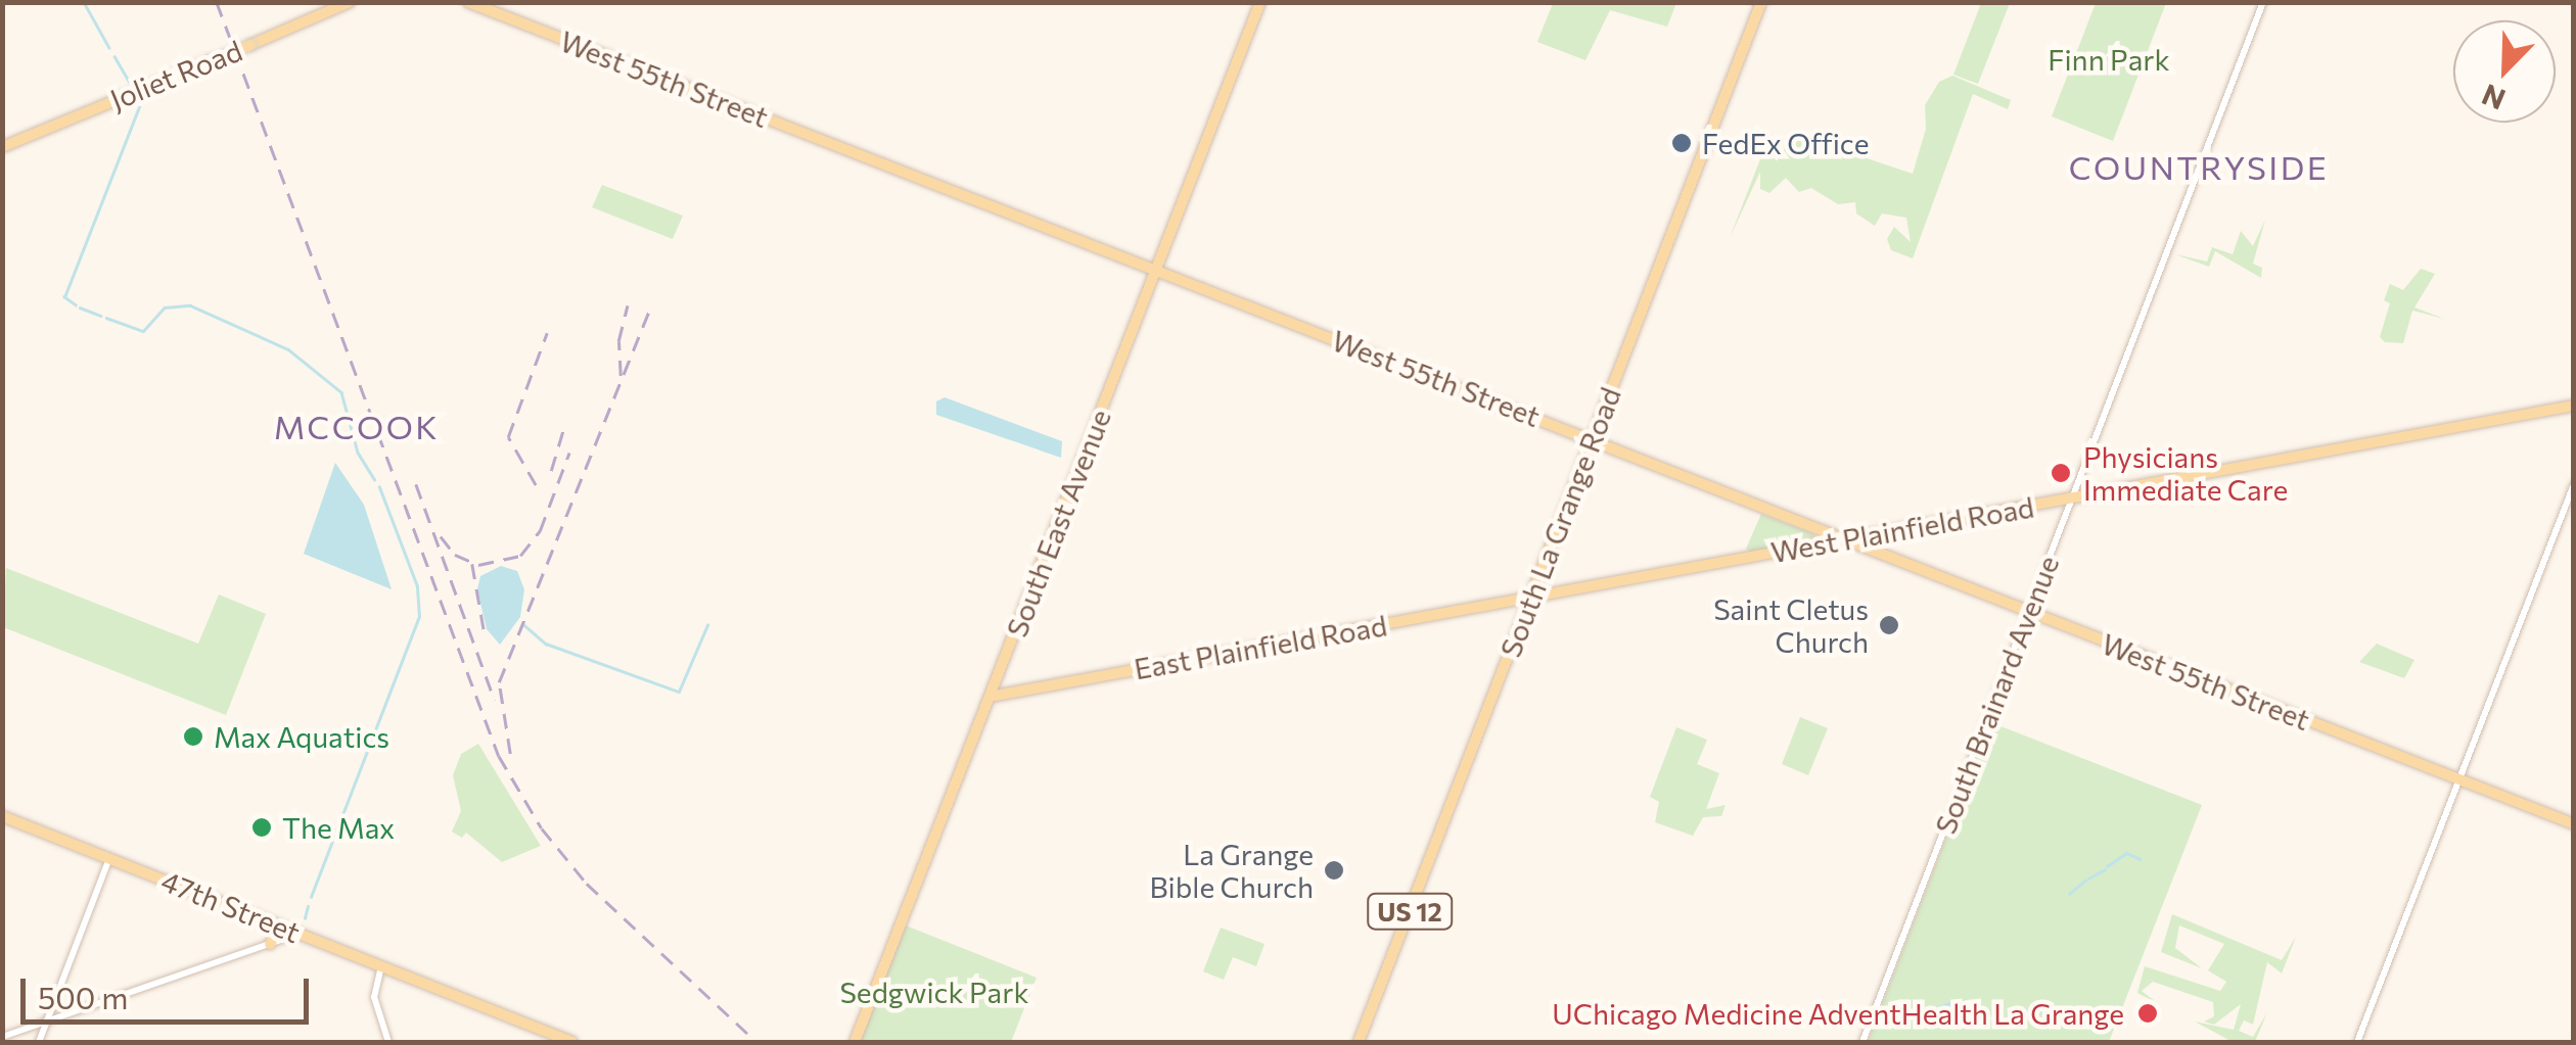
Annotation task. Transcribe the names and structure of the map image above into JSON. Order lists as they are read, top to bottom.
{
  "streets": {
    "main road": [
      "Joliet Road",
      "West 55th Street",
      "South La Grange Road",
      "South East Avenue",
      "West Plainfield Road",
      "East Plainfield Road",
      "47th Street",
      "US 12"
    ],
    "street": ["South Brainard Avenue"]
  },
  "crossings": [
    ["West 55th Street", "South La Grange Road"],
    ["West 55th Street", "South East Avenue"],
    ["West 55th Street", "West Plainfield Road"],
    ["West 55th Street", "South Brainard Avenue"],
    ["South La Grange Road", "West Plainfield Road"],
    ["South La Grange Road", "East Plainfield Road"],
    ["South East Avenue", "East Plainfield Road"],
    ["West Plainfield Road", "East Plainfield Road"],
    ["West Plainfield Road", "South Brainard Avenue"]
  ],
  "districts": ["COUNTRYSIDE", "MCCOOK"],
  "parks": ["Finn Park", "Sedgwick Park"],
  "places": [
    "FedEx Office",
    "Physicians Immediate Care",
    "Saint Cletus Church",
    "Max Aquatics",
    "The Max",
    "La Grange Bible Church",
    "UChicago Medicine AdventHealth La Grange"
  ],
  "scale_bar": "500 m",
  "north": "bottom left"
}
